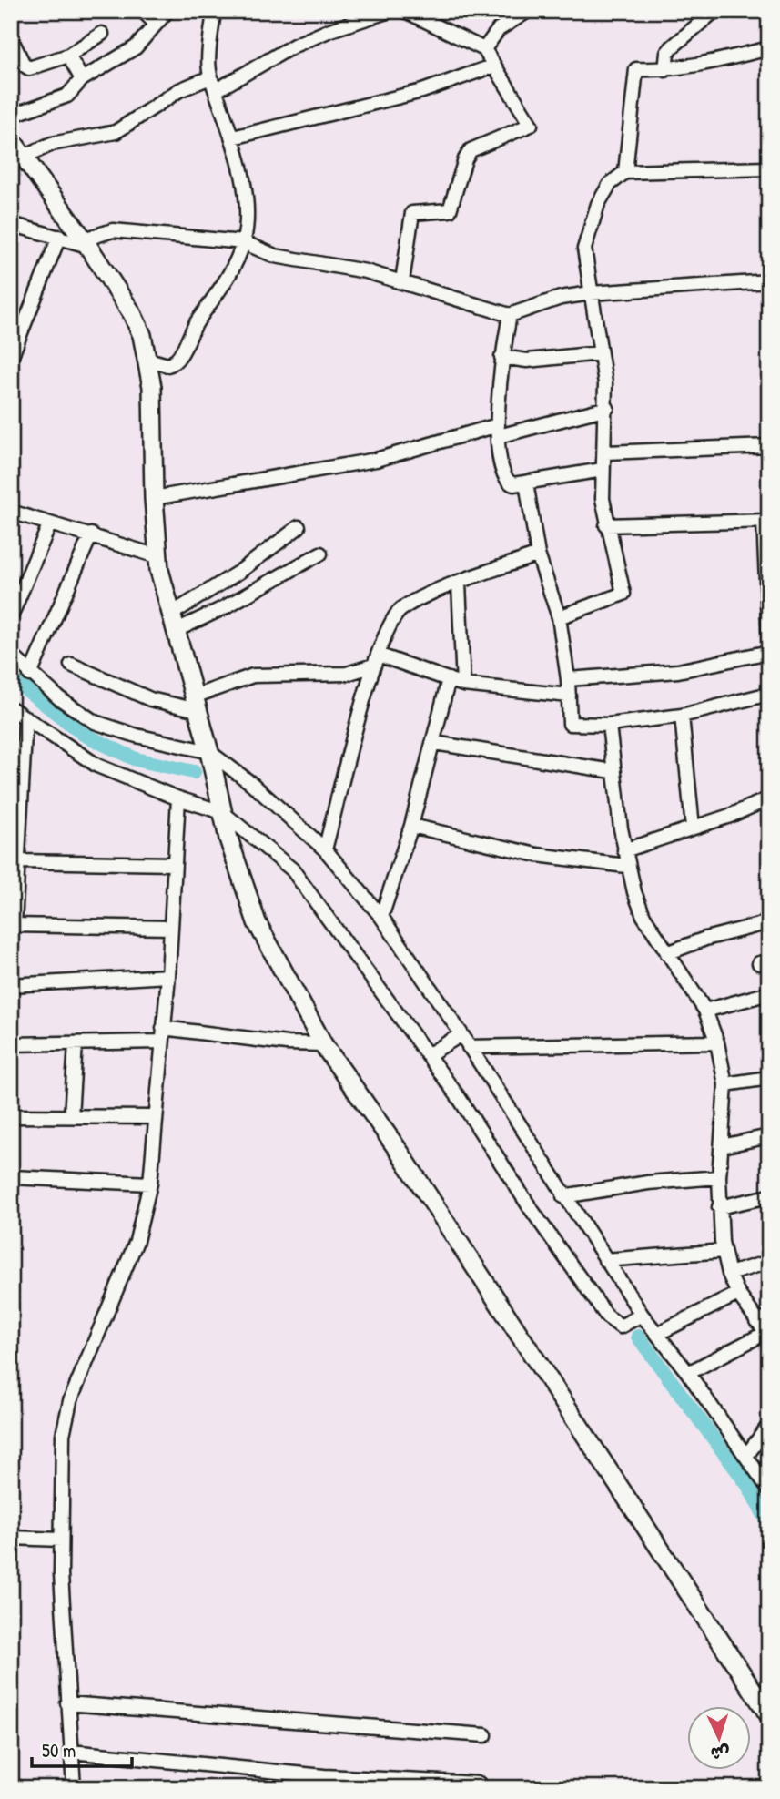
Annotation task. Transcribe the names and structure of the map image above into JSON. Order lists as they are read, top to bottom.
{
  "scale_bar": "50 m",
  "north": "bottom"
}
